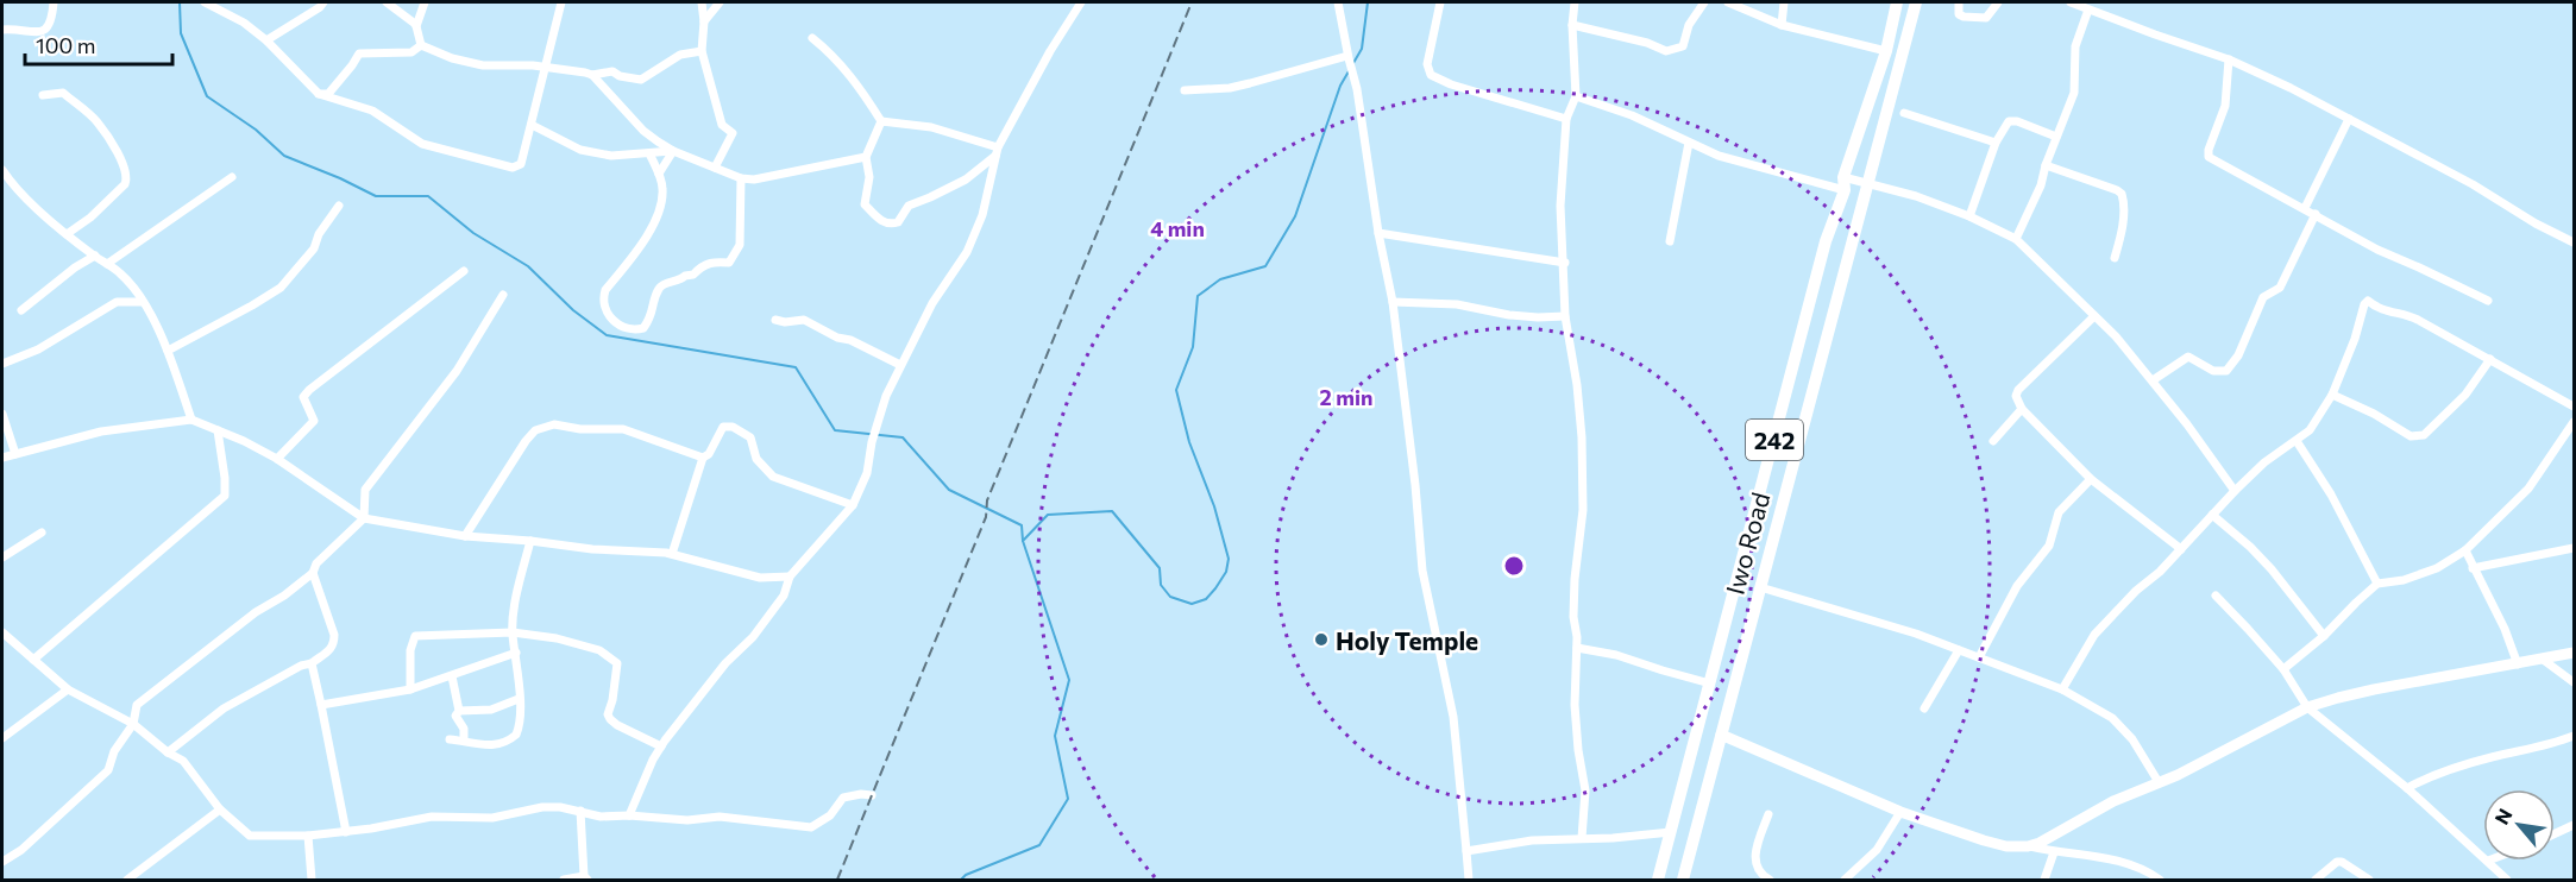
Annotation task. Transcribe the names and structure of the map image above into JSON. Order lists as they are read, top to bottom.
{
  "streets": {
    "main road": ["242", "Iwo Road"]
  },
  "places": ["Holy Temple"],
  "scale_bar": "100 m",
  "north": "top left",
  "rings": ["4 min", "2 min"]
}
